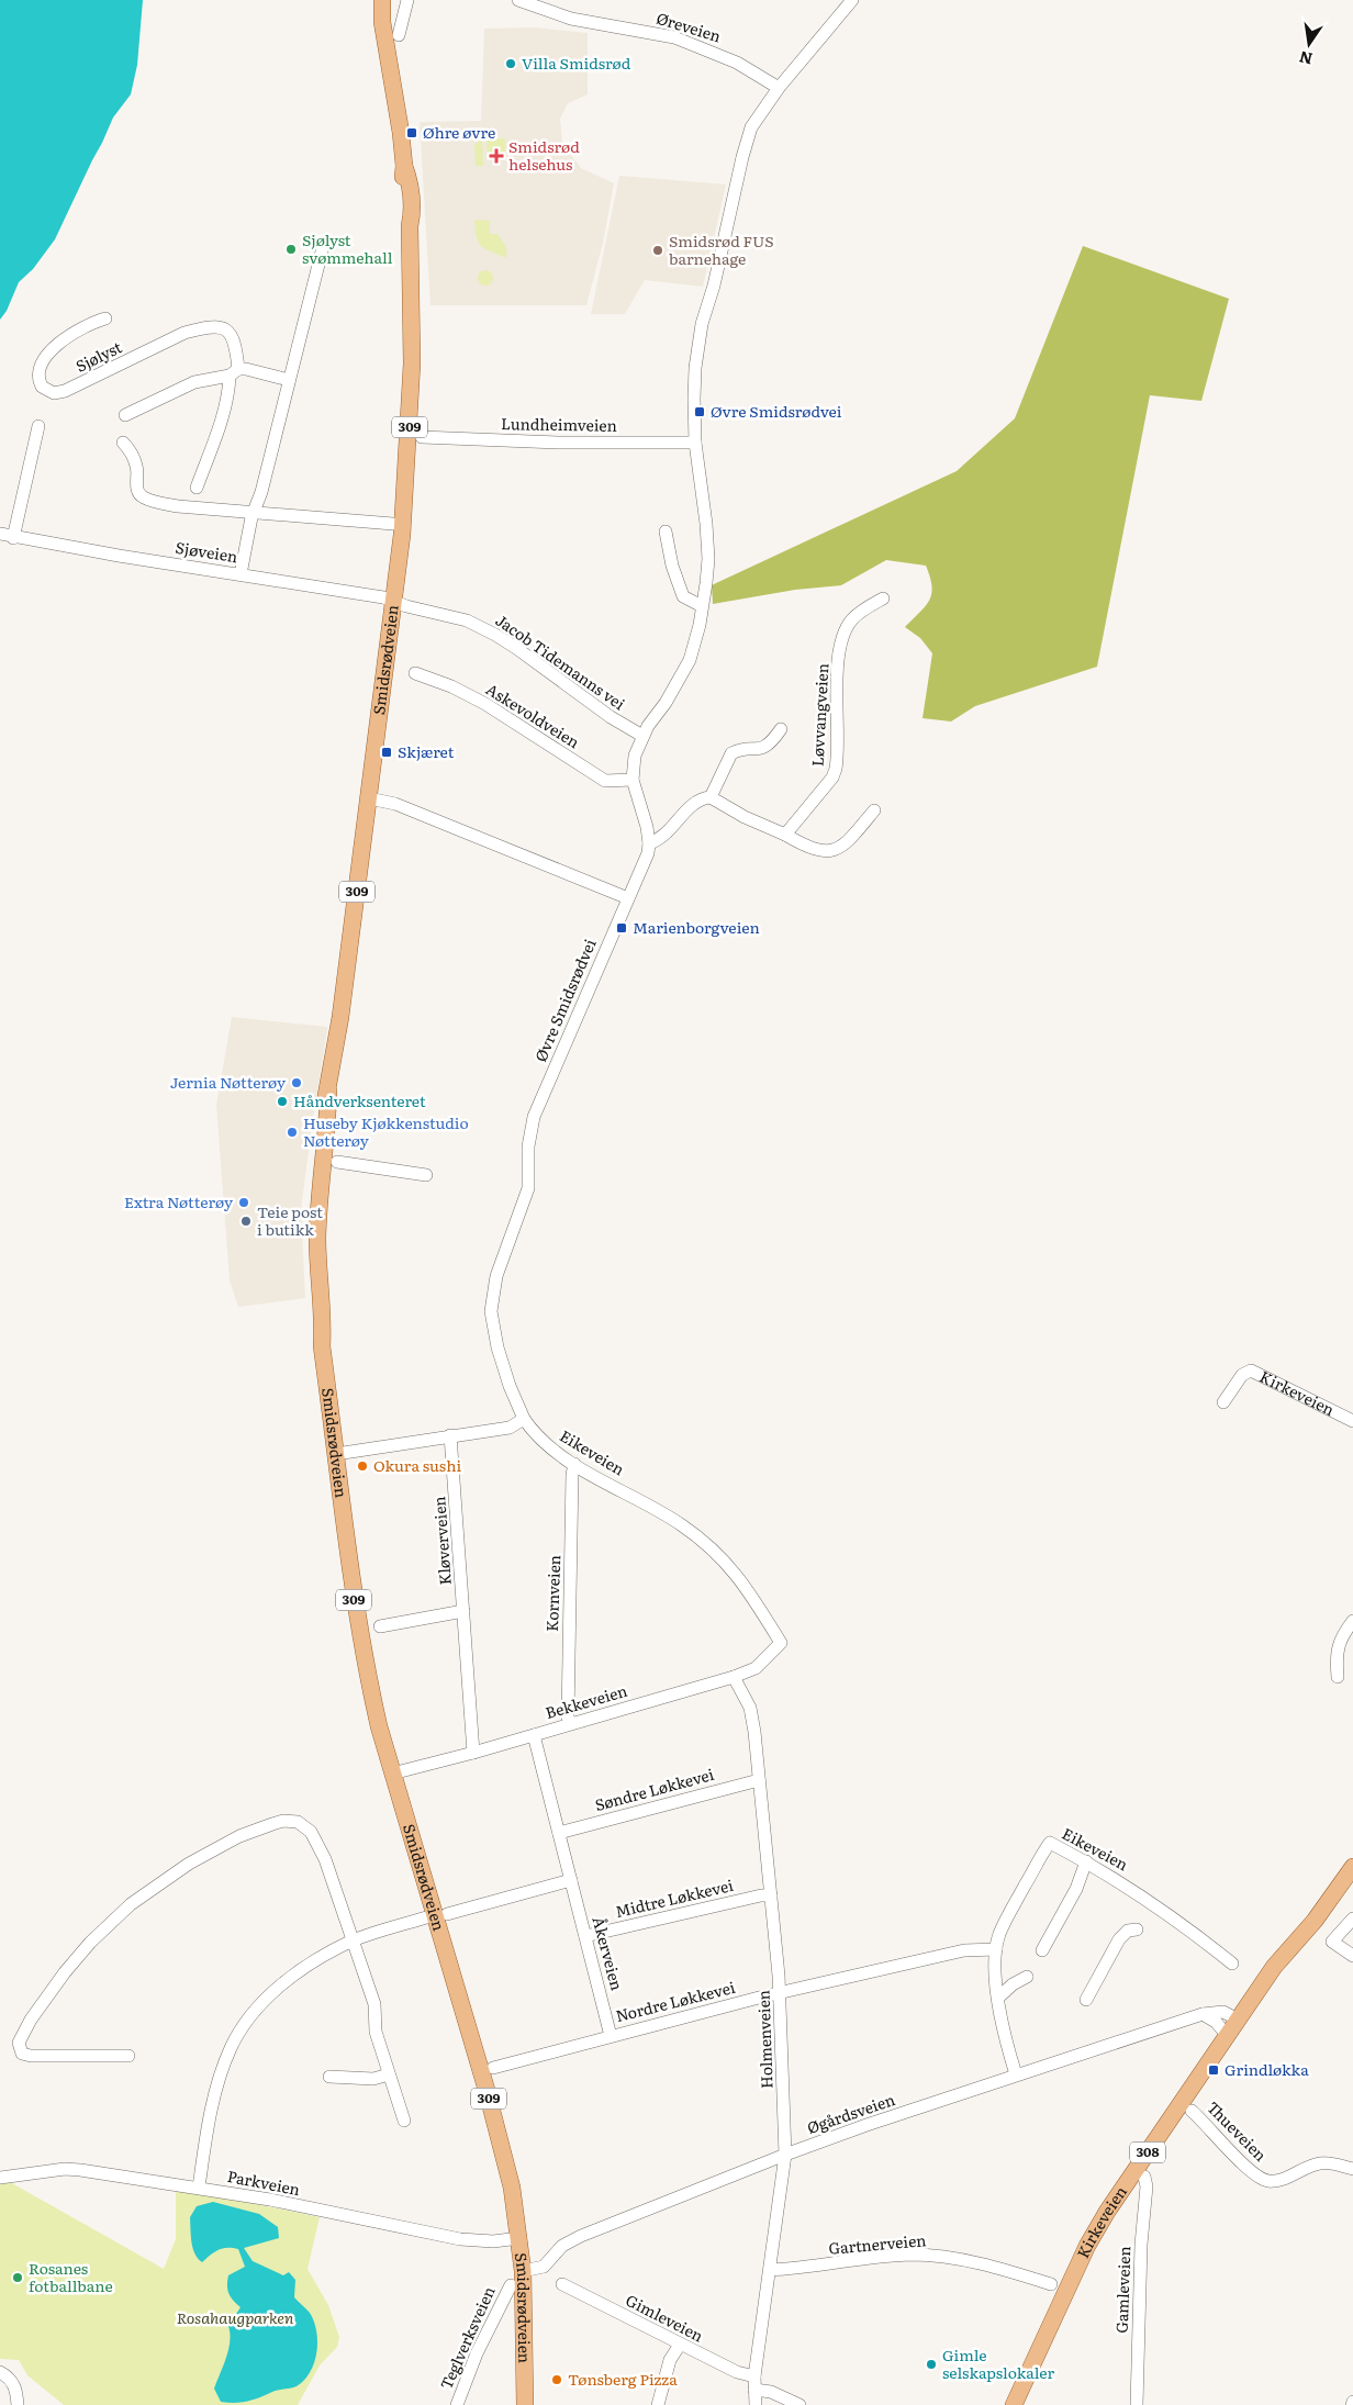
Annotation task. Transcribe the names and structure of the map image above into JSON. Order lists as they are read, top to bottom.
{
  "streets": {
    "main road": [
      "309",
      "Smidsrødveien",
      "Kirkeveien",
      "308"
    ],
    "street": [
      "Øreveien",
      "Sjølyst",
      "Lundheimveien",
      "Sjøveien",
      "Jacob Tidemanns vei",
      "Løvvangveien",
      "Askevoldveien",
      "Øvre Smidsrødvei",
      "Eikeveien",
      "Kløverveien",
      "Kornveien",
      "Bekkeveien",
      "Søndre Løkkevei",
      "Midtre Løkkevei",
      "Åkerveien",
      "Nordre Løkkevei",
      "Holmenveien",
      "Øgårdsveien",
      "Thueveien",
      "Parkveien",
      "Gartnerveien",
      "Gamleveien",
      "Gimleveien",
      "Teglverksveien"
    ]
  },
  "crossings": [
    ["Sjøveien", "Smidsrødveien"],
    ["Sjøveien", "Jacob Tidemanns vei"],
    ["Smidsrødveien", "Jacob Tidemanns vei"],
    ["Smidsrødveien", "Bekkeveien"],
    ["Smidsrødveien", "Øgårdsveien"],
    ["Smidsrødveien", "Parkveien"],
    ["Øvre Smidsrødvei", "Eikeveien"],
    ["Kirkeveien", "Øgårdsveien"],
    ["Eikeveien", "Kornveien"],
    ["Eikeveien", "Bekkeveien"],
    ["Eikeveien", "Nordre Løkkevei"],
    ["Eikeveien", "Øgårdsveien"],
    ["Kløverveien", "Bekkeveien"],
    ["Kornveien", "Bekkeveien"],
    ["Bekkeveien", "Åkerveien"],
    ["Bekkeveien", "Holmenveien"],
    ["Søndre Løkkevei", "Åkerveien"],
    ["Søndre Løkkevei", "Holmenveien"],
    ["Midtre Løkkevei", "Åkerveien"],
    ["Midtre Løkkevei", "Holmenveien"],
    ["Åkerveien", "Nordre Løkkevei"],
    ["Nordre Løkkevei", "Holmenveien"],
    ["Holmenveien", "Øgårdsveien"],
    ["Holmenveien", "Gartnerveien"],
    ["Holmenveien", "Gimleveien"]
  ],
  "parks": ["Rosahaugparken"],
  "places": {
    "other": [
      "Villa Smidsrød",
      "Sjølyst svømmehall",
      "Smidsrød FUS barnehage",
      "Jernia Nøtterøy",
      "Håndverksenteret",
      "Huseby Kjøkkenstudio Nøtterøy",
      "Extra Nøtterøy",
      "Teie post i butikk",
      "Okura sushi",
      "Rosanes fotballbane",
      "Gimle selskapslokaler",
      "Tønsberg Pizza"
    ],
    "transit": [
      "Øhre øvre",
      "Øvre Smidsrødvei",
      "Skjæret",
      "Marienborgveien",
      "Grindløkka"
    ],
    "health": ["Smidsrød helsehus"]
  },
  "north": "bottom"
}
